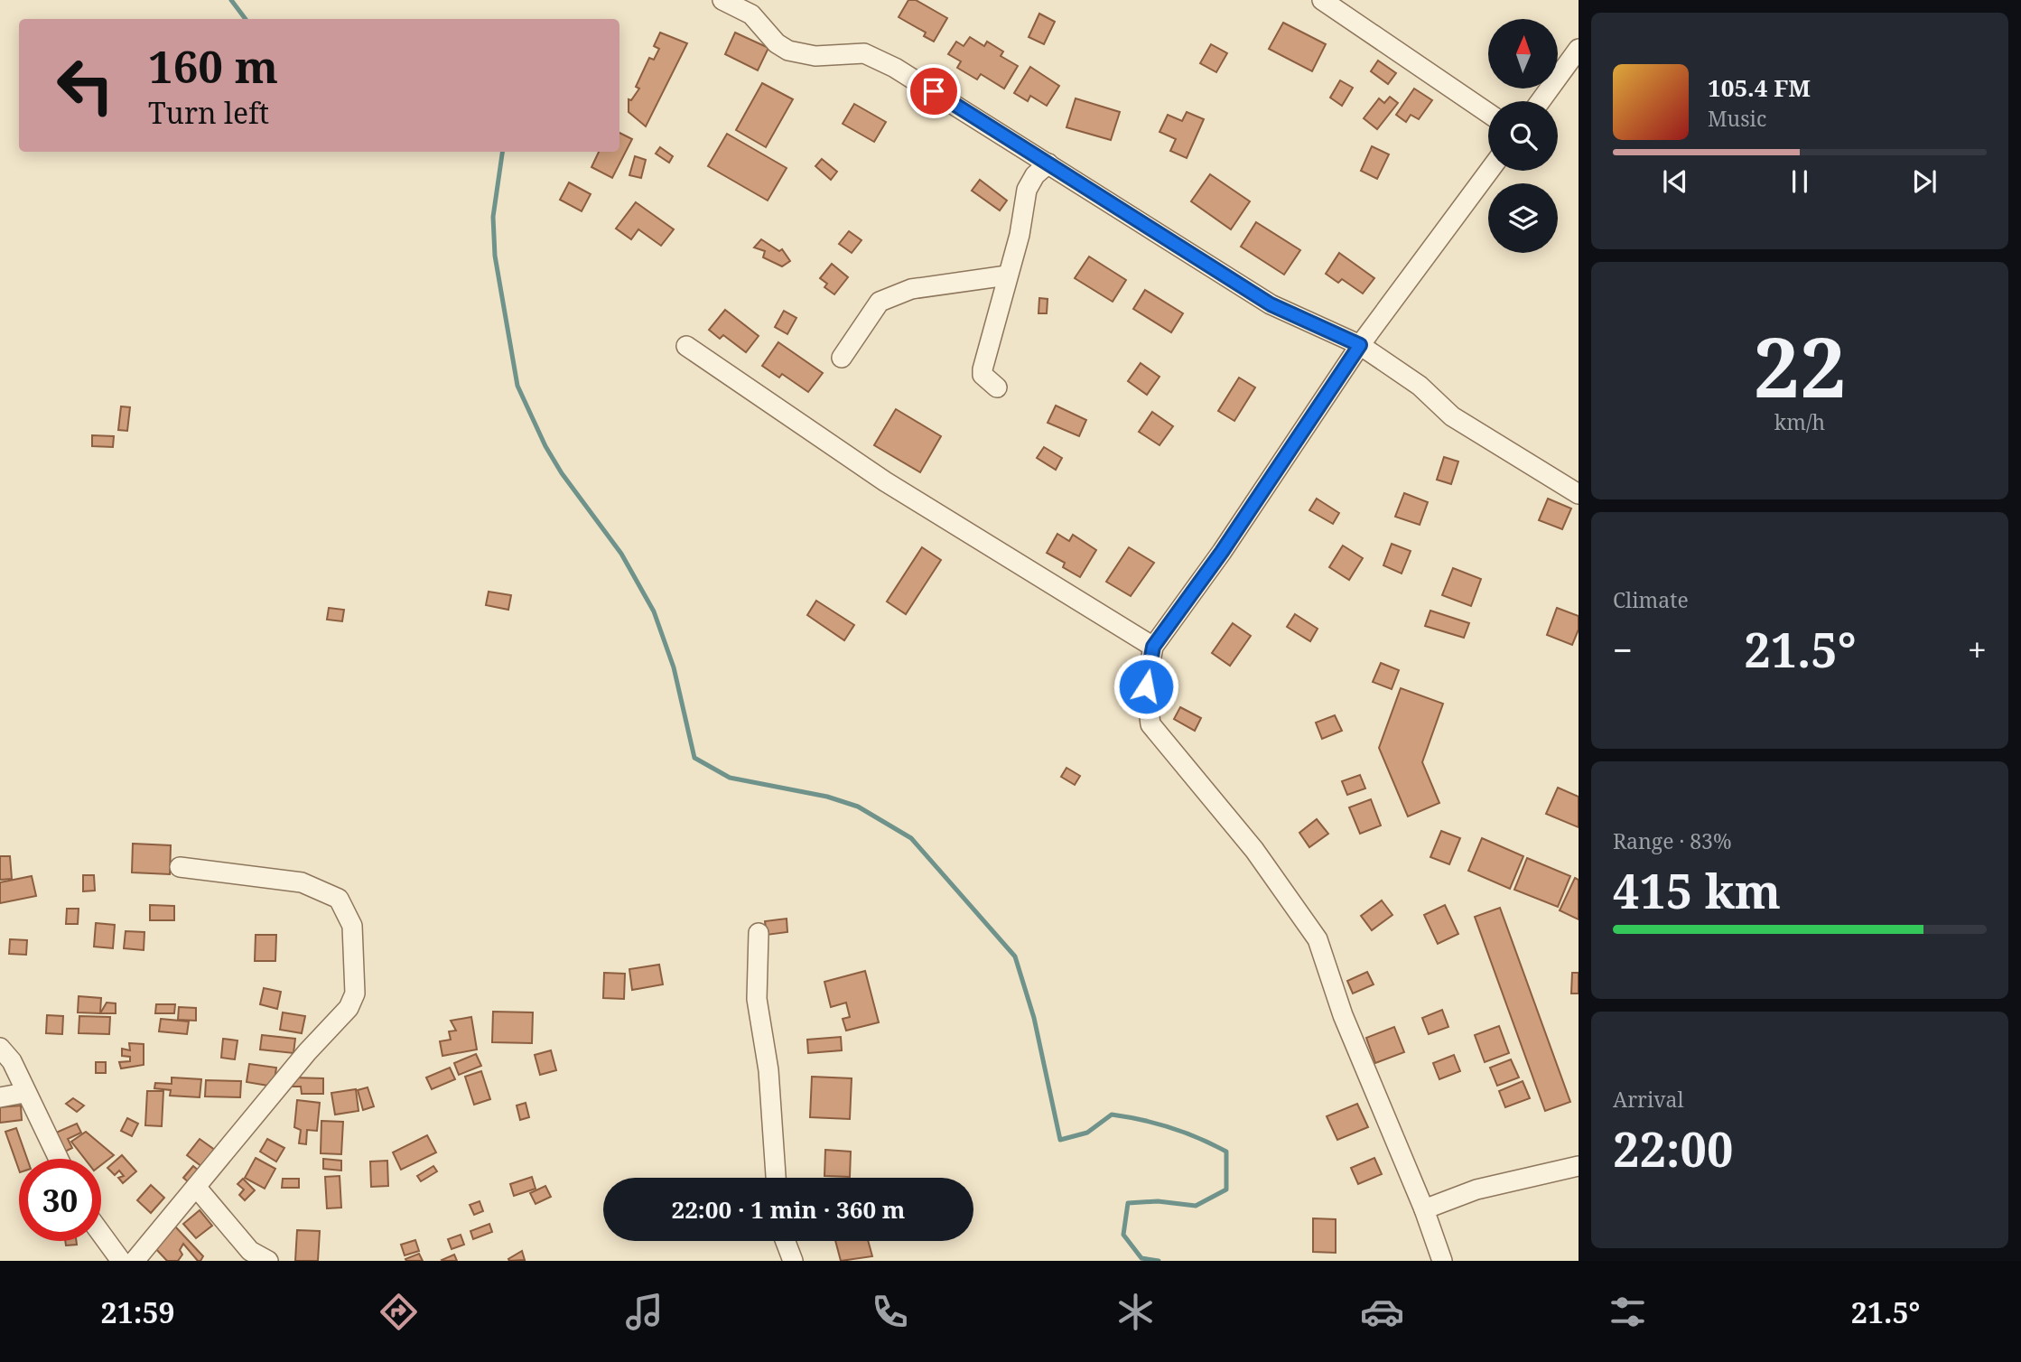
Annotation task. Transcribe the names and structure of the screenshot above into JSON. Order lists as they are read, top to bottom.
{
  "north": "top",
  "page": {
    "turn": ["160 m", "Turn left"],
    "song": ["105.4 FM", "Music"],
    "tile": [
      ["22", "km/h"],
      "Climate",
      ["Range · 83%", "415 km"],
      ["Arrival", "22:00"]
    ],
    "heat": ["−", "21.5°", "+"],
    "limit": "30",
    "trip": "22:00 · 1 min · 360 m",
    "tabs": ["21:59", "21.5°"]
  }
}
